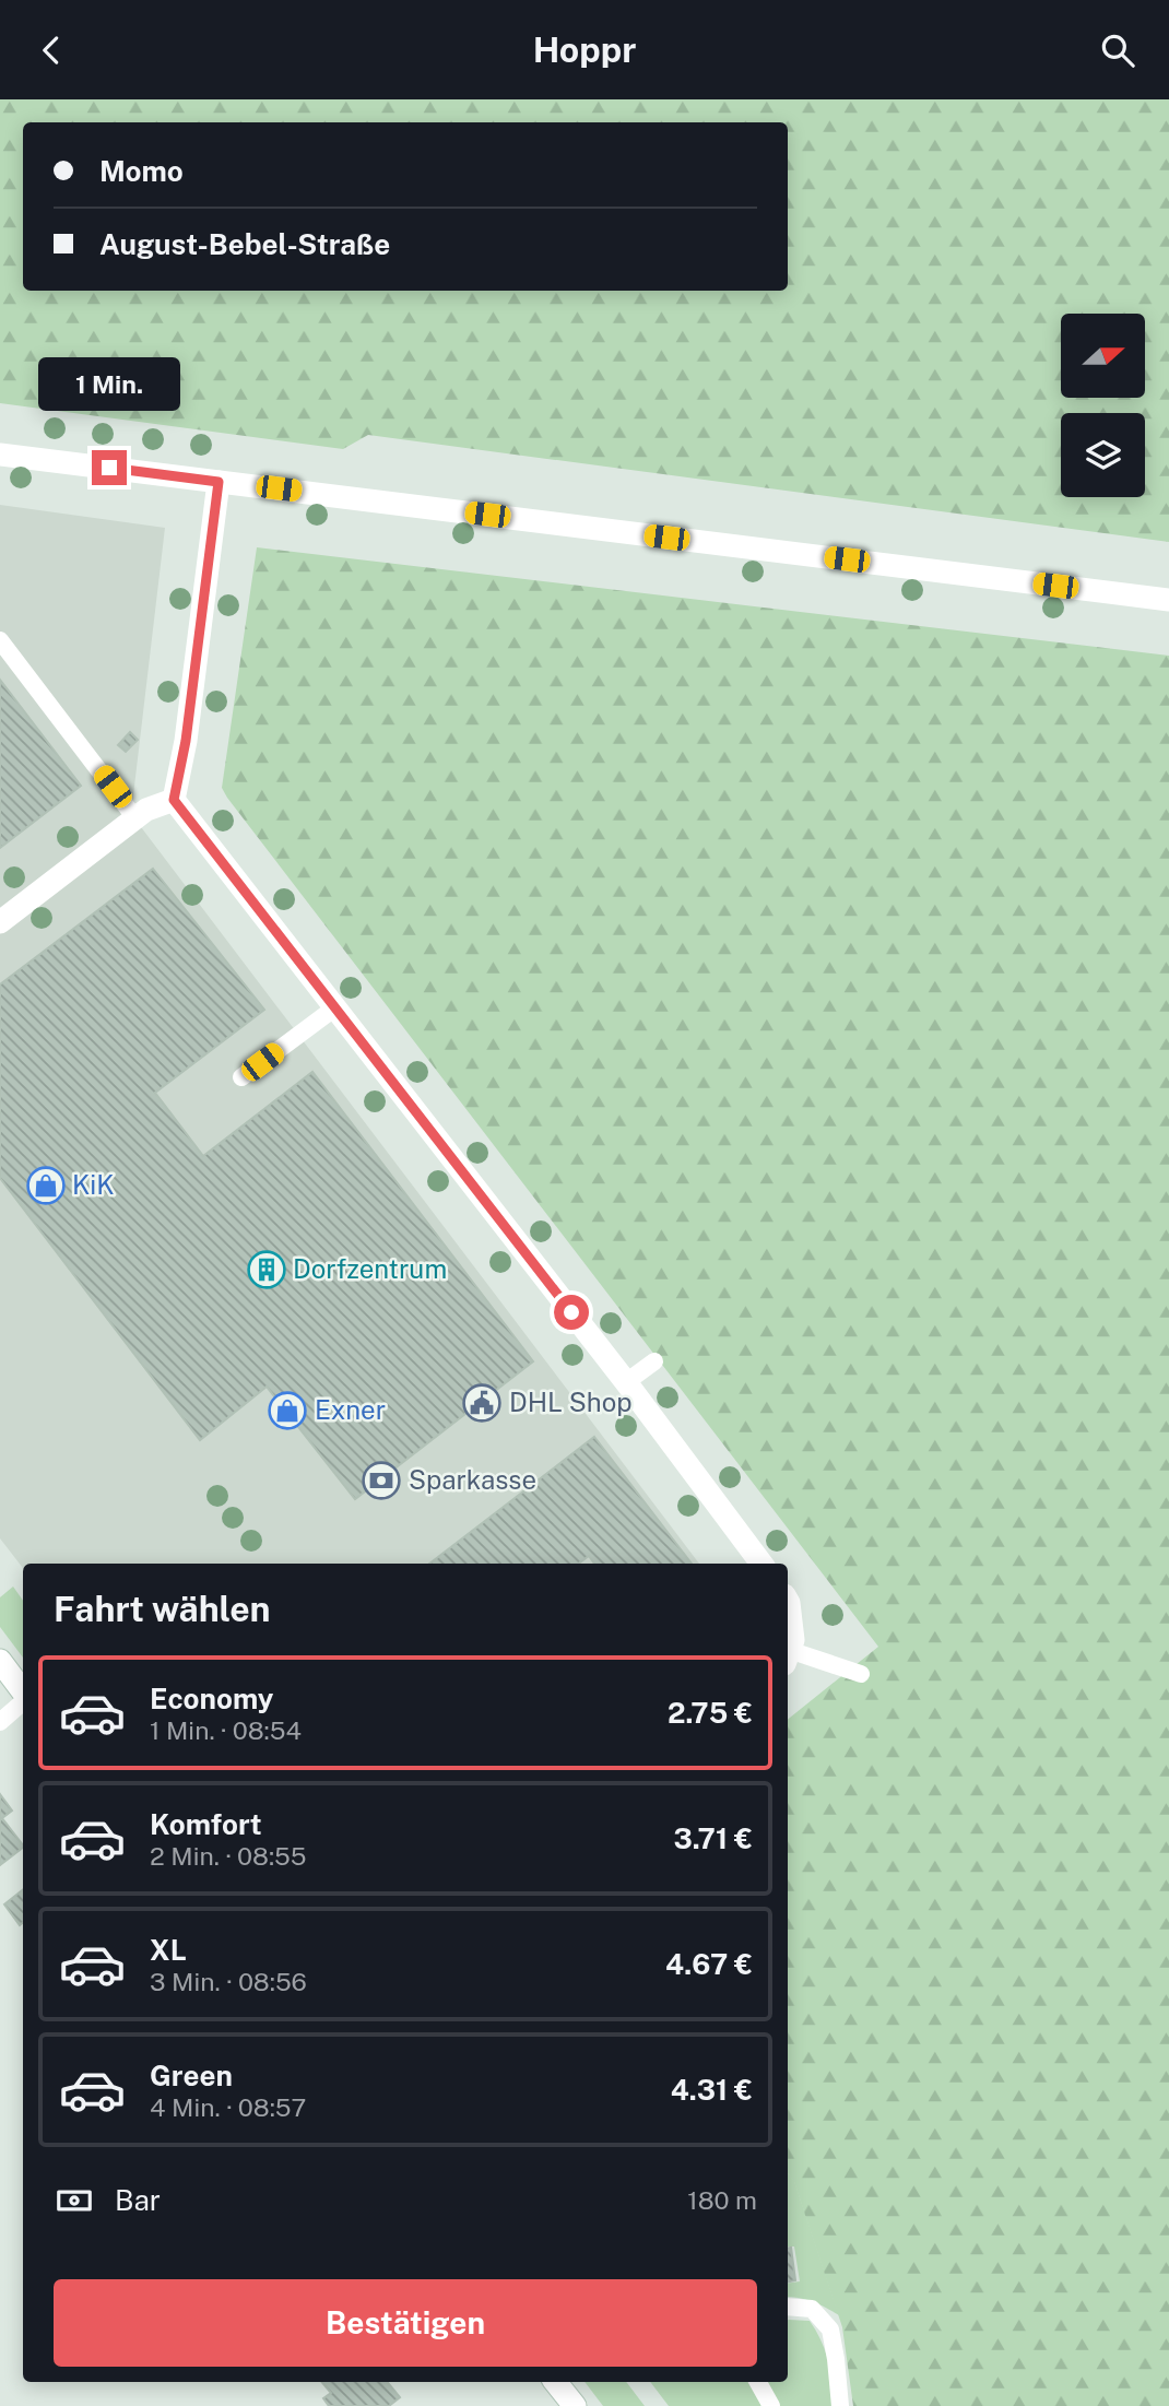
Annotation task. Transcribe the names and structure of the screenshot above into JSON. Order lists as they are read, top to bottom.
{
  "places": {
    "shop": ["KiK", "Exner"],
    "building": ["Dorfzentrum"],
    "public building": ["DHL Shop"],
    "bank": ["Sparkasse"]
  },
  "north": "right",
  "page": {
    "header": "Hoppr",
    "banner": ["Momo", "August-Bebel-Straße"],
    "bubble": "1 Min.",
    "heading": "Fahrt wählen",
    "list": [
      {
        "name": "Economy",
        "note": "1 Min. · 08:54",
        "value": "2.75 €"
      },
      {
        "name": "Komfort",
        "note": "2 Min. · 08:55",
        "value": "3.71 €"
      },
      {
        "name": "XL",
        "note": "3 Min. · 08:56",
        "value": "4.67 €"
      },
      {
        "name": "Green",
        "note": "4 Min. · 08:57",
        "value": "4.31 €"
      }
    ],
    "pay": ["Bar", "180 m"],
    "buttons": "Bestätigen"
  }
}
